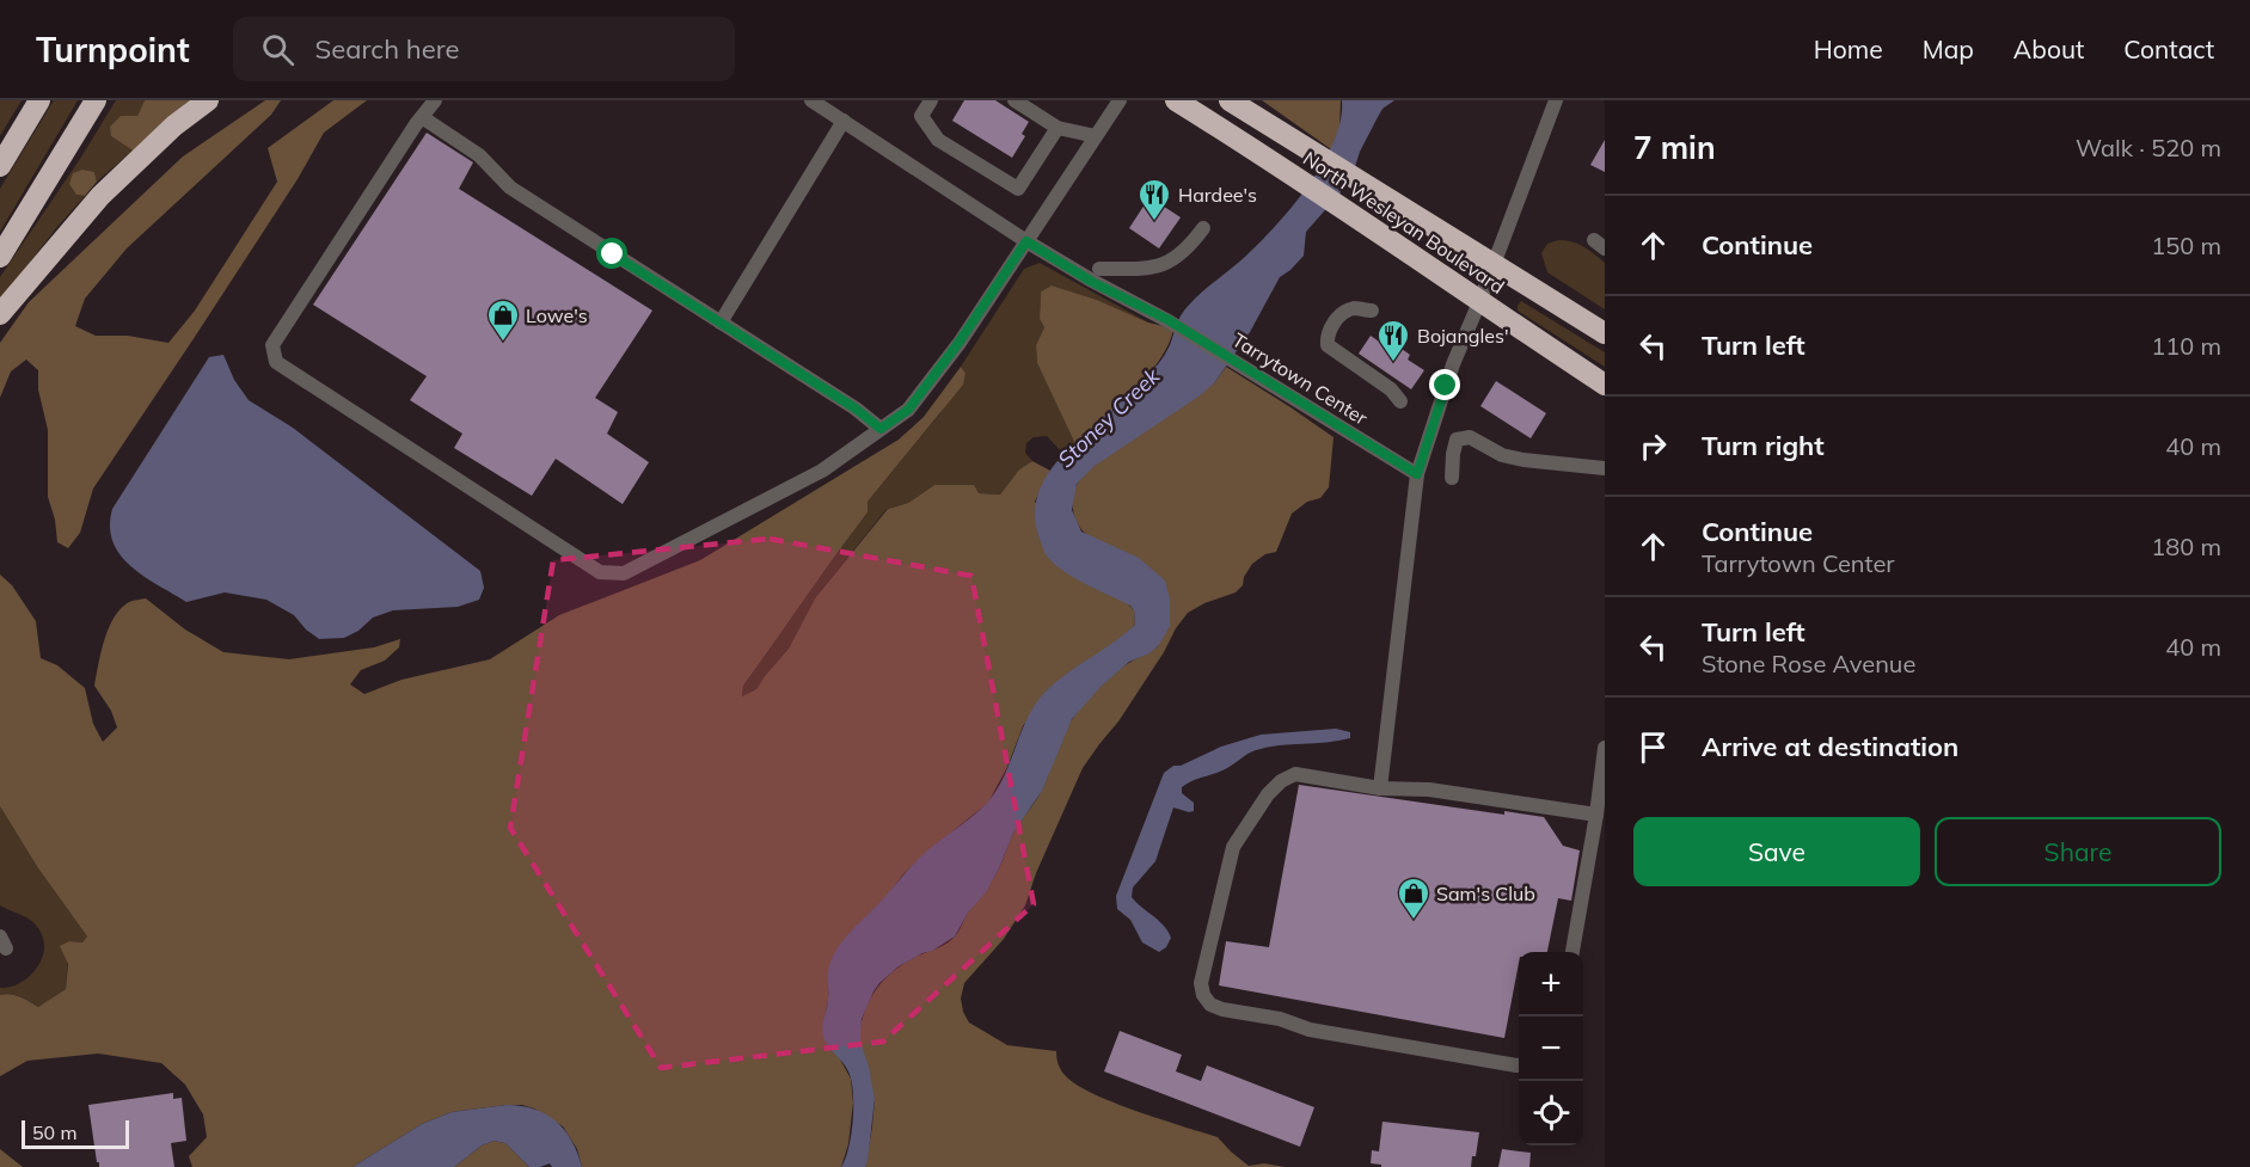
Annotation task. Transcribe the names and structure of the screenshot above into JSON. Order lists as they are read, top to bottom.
{
  "streets": {
    "highway": ["North Wesleyan Boulevard"],
    "street": ["Tarrytown Center"]
  },
  "water": ["Stoney Creek"],
  "places": {
    "restaurant": ["Hardee's", "Bojangles'"],
    "shop": ["Lowe's", "Sam's Club"]
  },
  "scale_bar": "50 m",
  "page": {
    "header": "Turnpoint",
    "search": "Search here",
    "nav": [
      "Home",
      "Map",
      "About",
      "Contact"
    ],
    "heading": ["7 min", "Walk · 520 m"],
    "list": [
      ["Continue", "150 m"],
      ["Turn left", "110 m"],
      ["Turn right", "40 m"],
      ["Continue", "Tarrytown Center", "180 m"],
      ["Turn left", "Stone Rose Avenue", "40 m"],
      "Arrive at destination"
    ],
    "buttons": ["Save", "Share"],
    "map_buttons": ["+", "−"],
    "scale": "50 m"
  }
}
